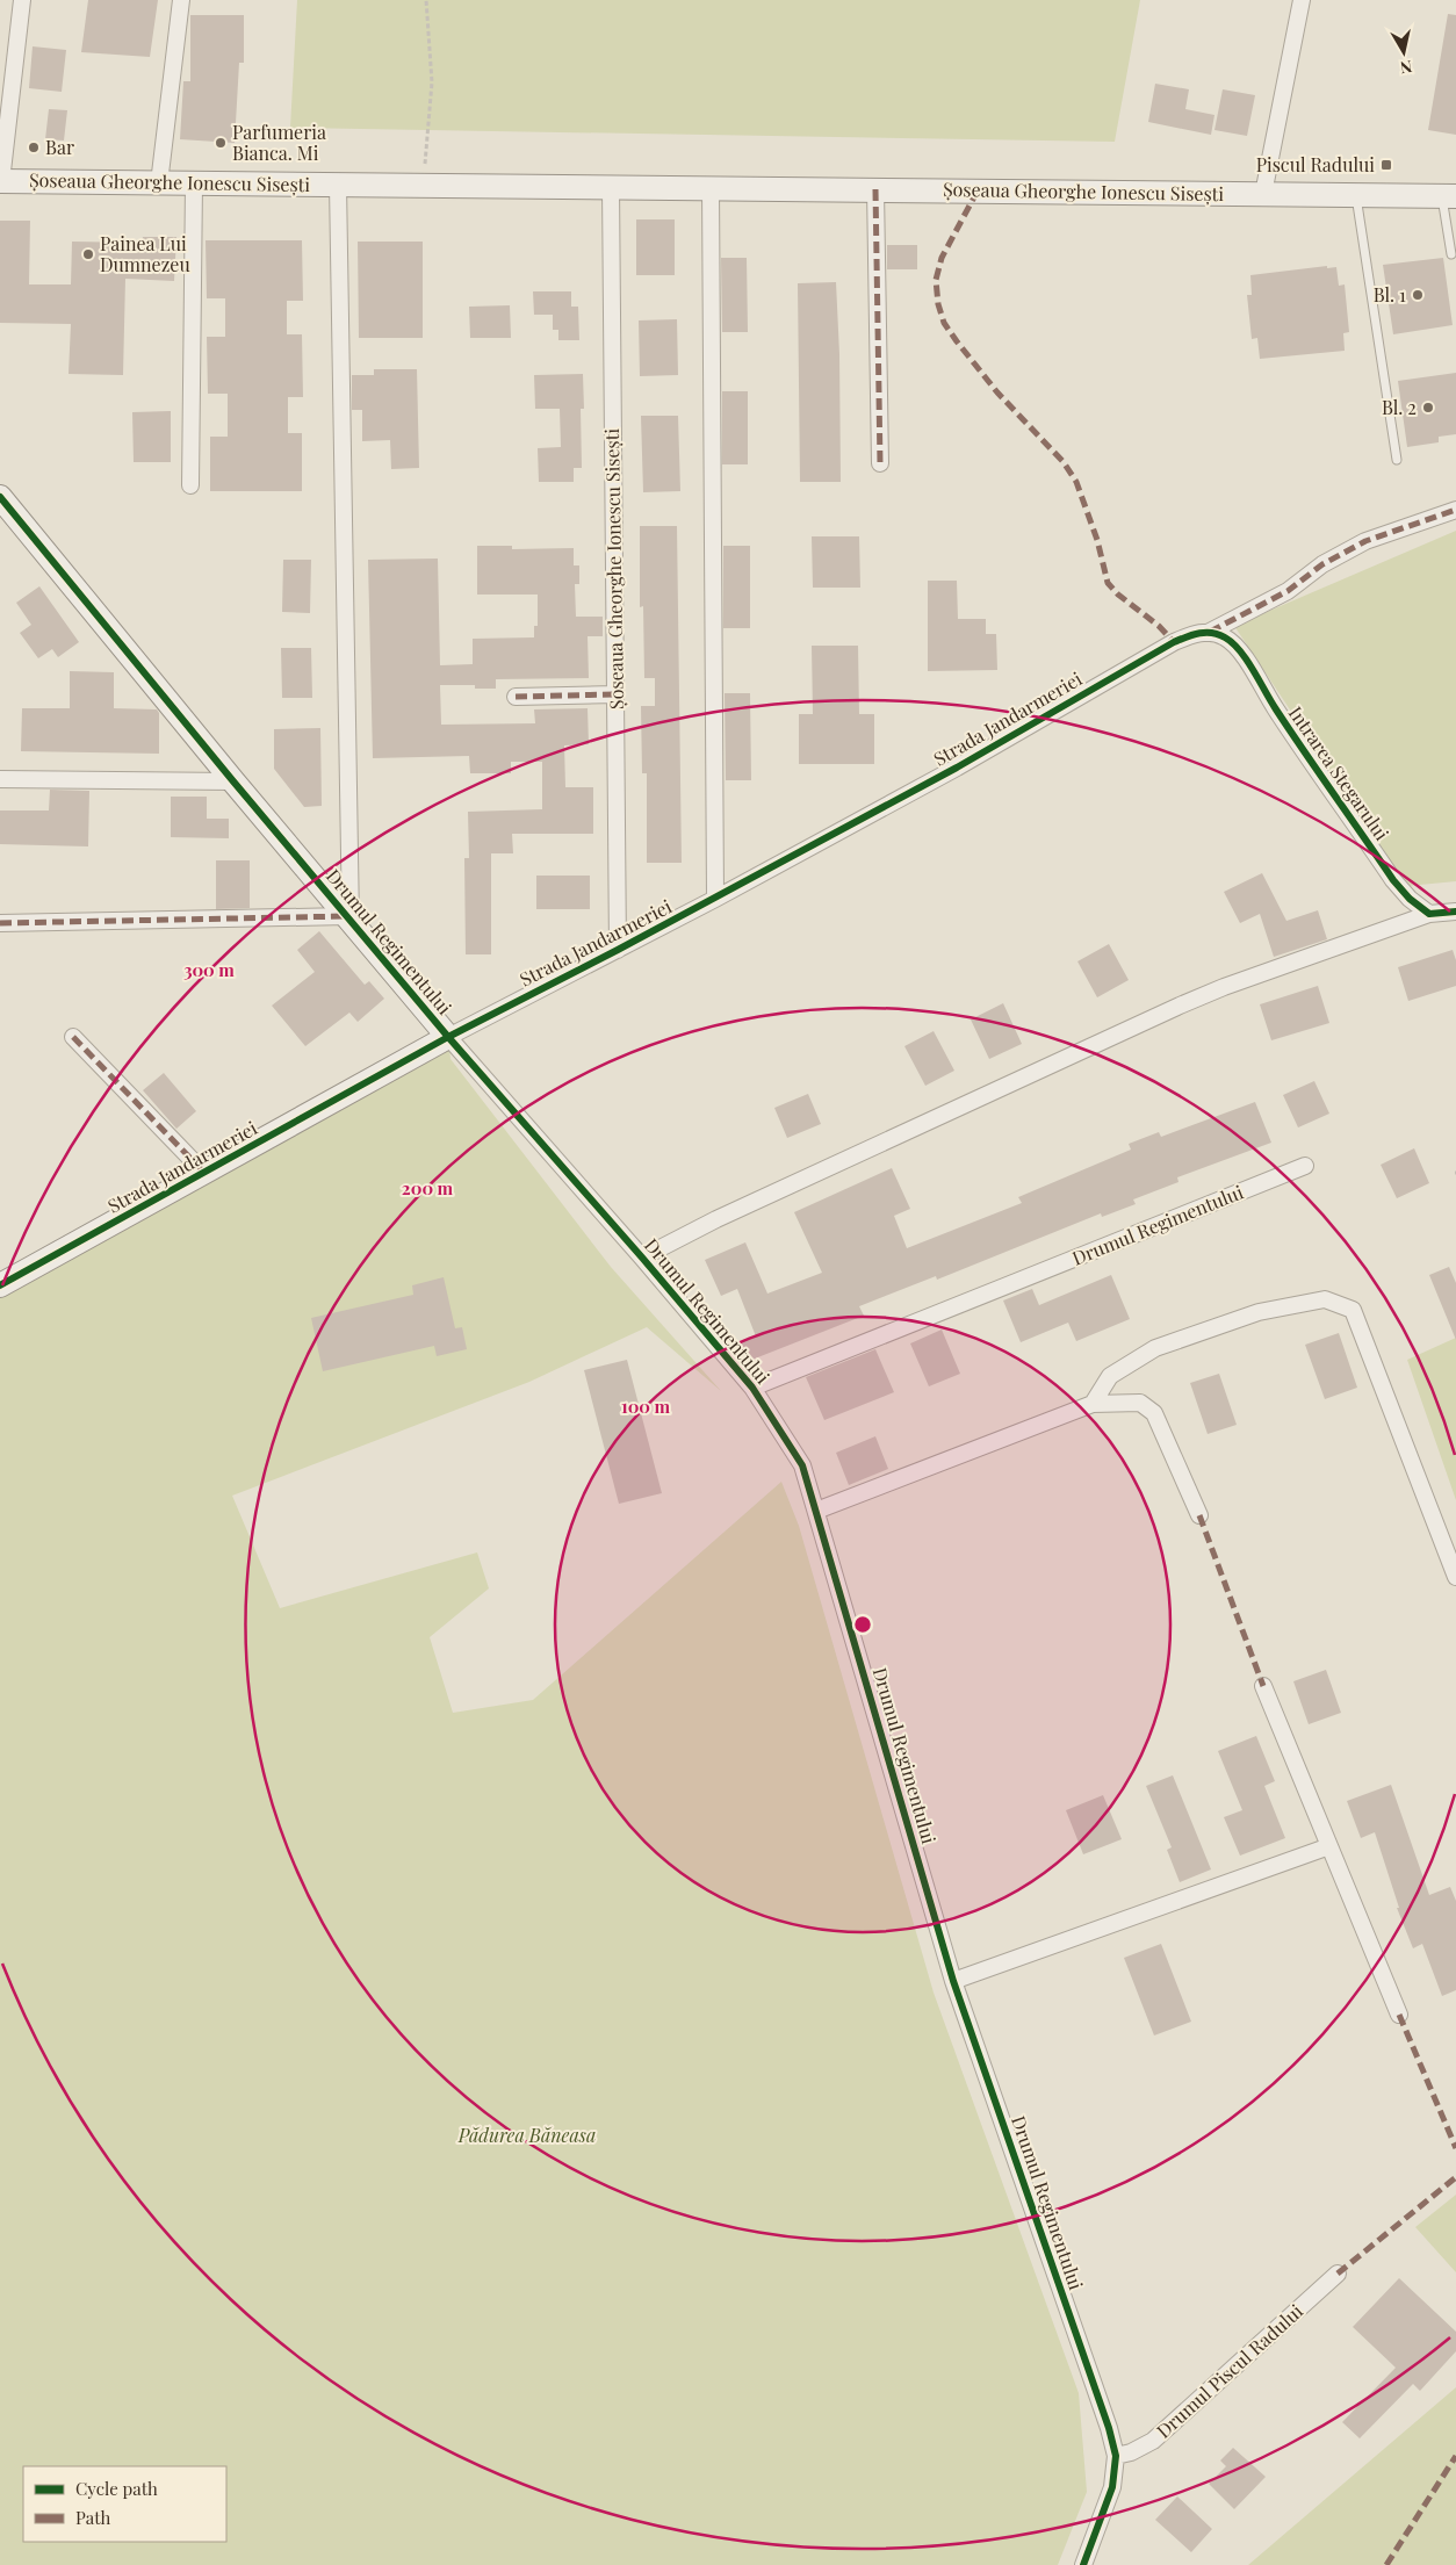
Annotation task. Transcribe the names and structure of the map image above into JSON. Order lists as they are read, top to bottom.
{
  "streets": {
    "main road": ["Șoseaua Gheorghe Ionescu Sisești", "Strada Jandarmeriei", "Drumul Regimentului"],
    "street": ["Intrarea Stegarului", "Drumul Piscul Radului"]
  },
  "crossings": [
    ["Șoseaua Gheorghe Ionescu Sisești", "Strada Jandarmeriei"],
    ["Șoseaua Gheorghe Ionescu Sisești", "Drumul Regimentului"],
    ["Strada Jandarmeriei", "Intrarea Stegarului"],
    ["Strada Jandarmeriei", "Drumul Regimentului"],
    ["Drumul Regimentului", "Drumul Piscul Radului"]
  ],
  "parks": ["Pădurea Băneasa"],
  "places": {
    "other": [
      "Parfumeria Bianca. Mi",
      "Bar",
      "Painea Lui Dumnezeu",
      "Bl. 1",
      "Bl. 2"
    ],
    "transit": ["Piscul Radului"]
  },
  "legend": ["Cycle path", "Path"],
  "north": "bottom",
  "rings": ["300 m", "200 m", "100 m"]
}
